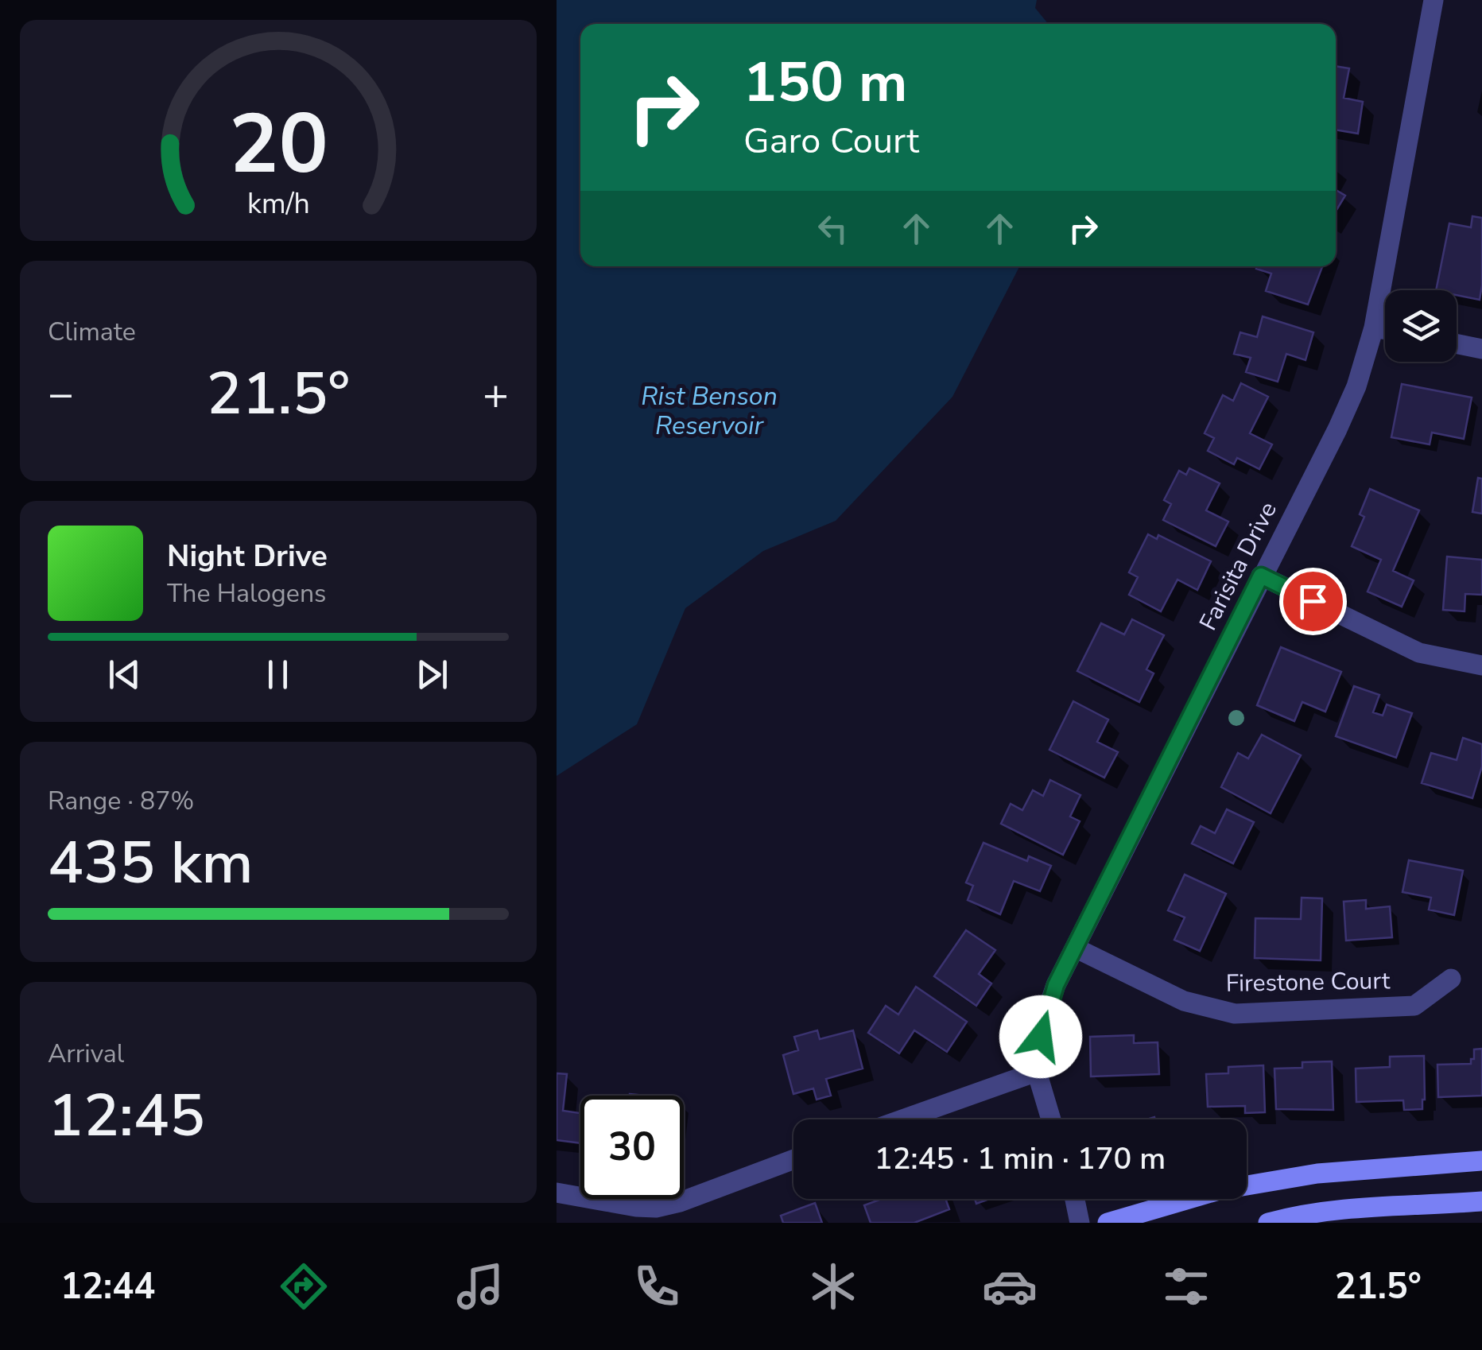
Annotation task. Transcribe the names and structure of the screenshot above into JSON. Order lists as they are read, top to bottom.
{
  "streets": {
    "street": ["Farisita Drive", "Firestone Court"]
  },
  "crossings": [
    ["Farisita Drive", "Firestone Court"]
  ],
  "water": ["Rist Benson Reservoir"],
  "page": {
    "turn": ["150 m", "Garo Court"],
    "tile": [
      "Climate",
      ["Range · 87%", "435 km"],
      ["Arrival", "12:45"]
    ],
    "heat": ["−", "21.5°", "+"],
    "song": ["Night Drive", "The Halogens"],
    "limit": "30",
    "trip": "12:45 · 1 min · 170 m",
    "tabs": ["12:44", "21.5°"],
    "gauge": ["20", "km/h"]
  }
}
